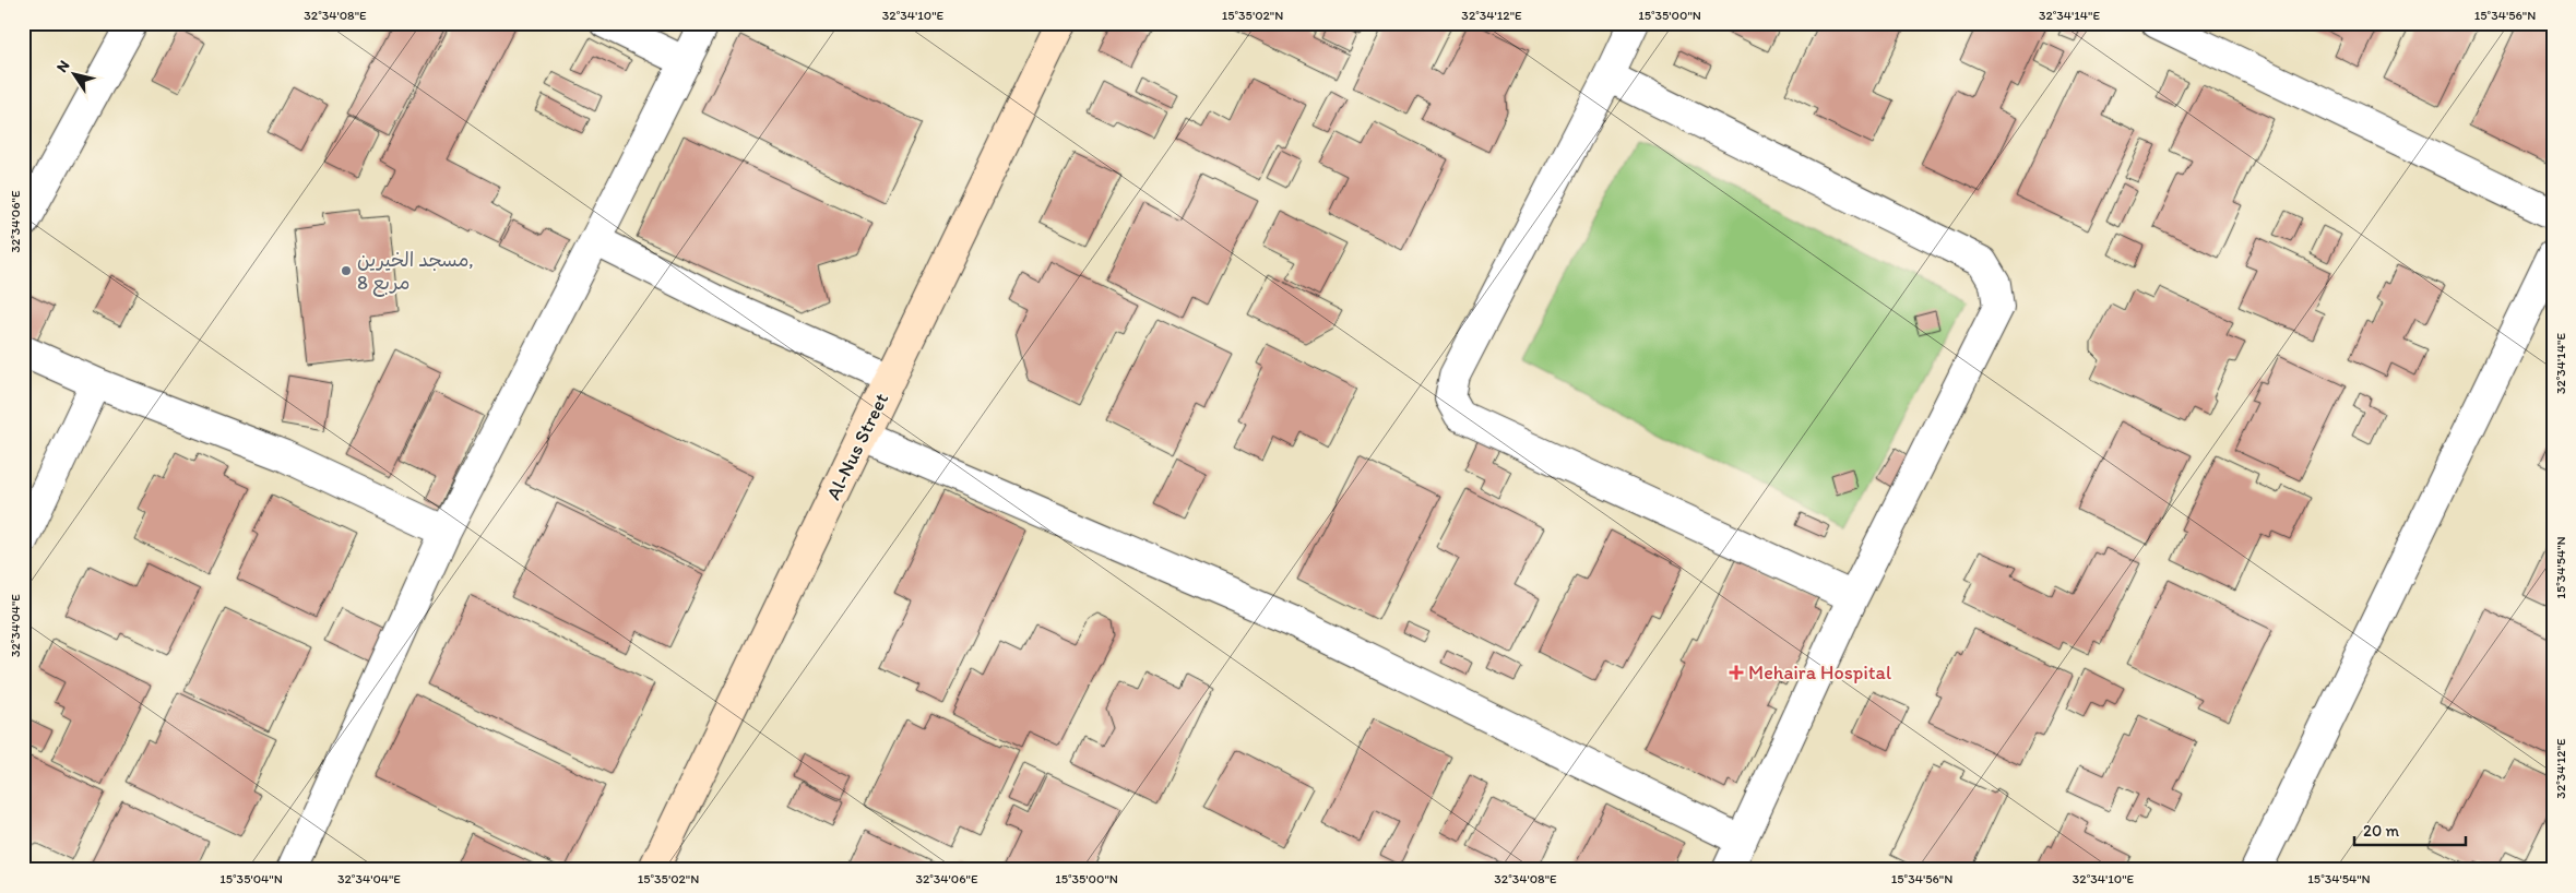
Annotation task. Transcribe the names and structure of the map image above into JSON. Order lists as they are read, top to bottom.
{
  "streets": {
    "street": ["Al-Nus Street"]
  },
  "places": {
    "other": ["مسجد الخيرين, مربع 8"],
    "health": ["Mehaira Hospital"]
  },
  "scale_bar": "20 m",
  "north": "top left",
  "coordinates": [
    "32°34'08\"E",
    "32°34'10\"E",
    "15°35'02\"N",
    "32°34'12\"E",
    "15°35'00\"N",
    "32°34'14\"E",
    "15°34'56\"N",
    "32°34'06\"E",
    "15°34'54\"N",
    "32°34'04\"E",
    "15°35'04\"N"
  ]
}
